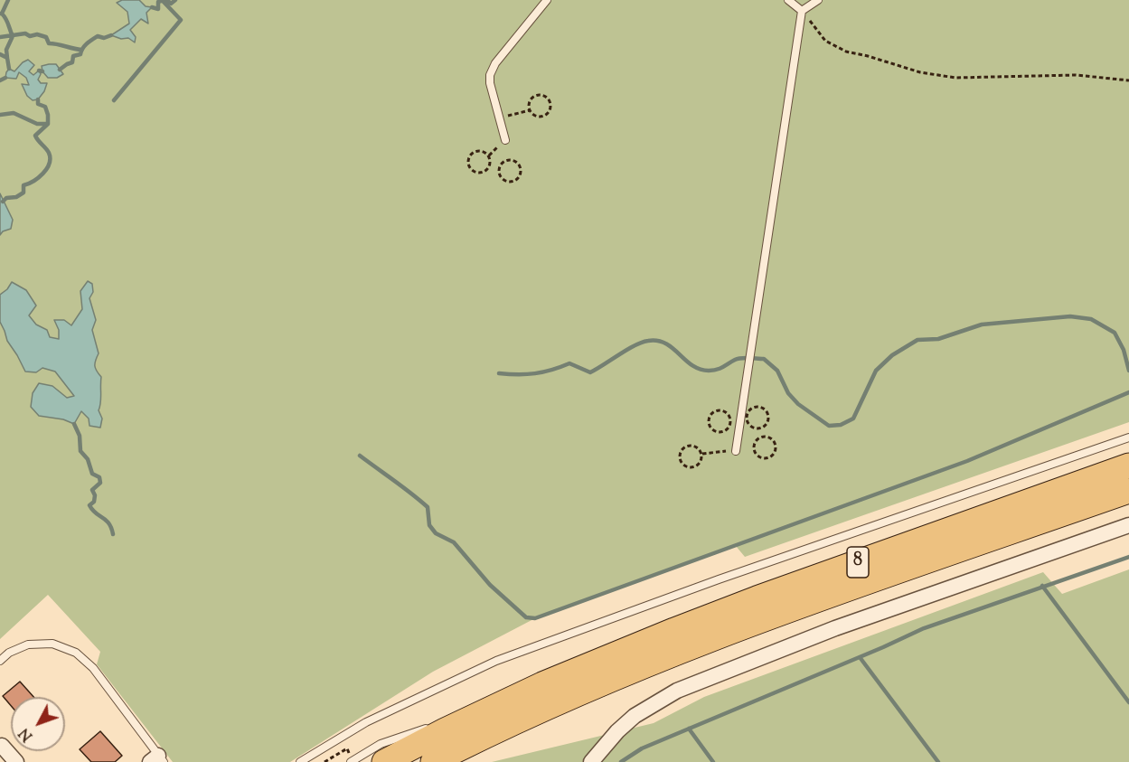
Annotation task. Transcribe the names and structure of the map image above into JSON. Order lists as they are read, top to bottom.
{
  "streets": {
    "highway": ["8"]
  },
  "north": "bottom left"
}
